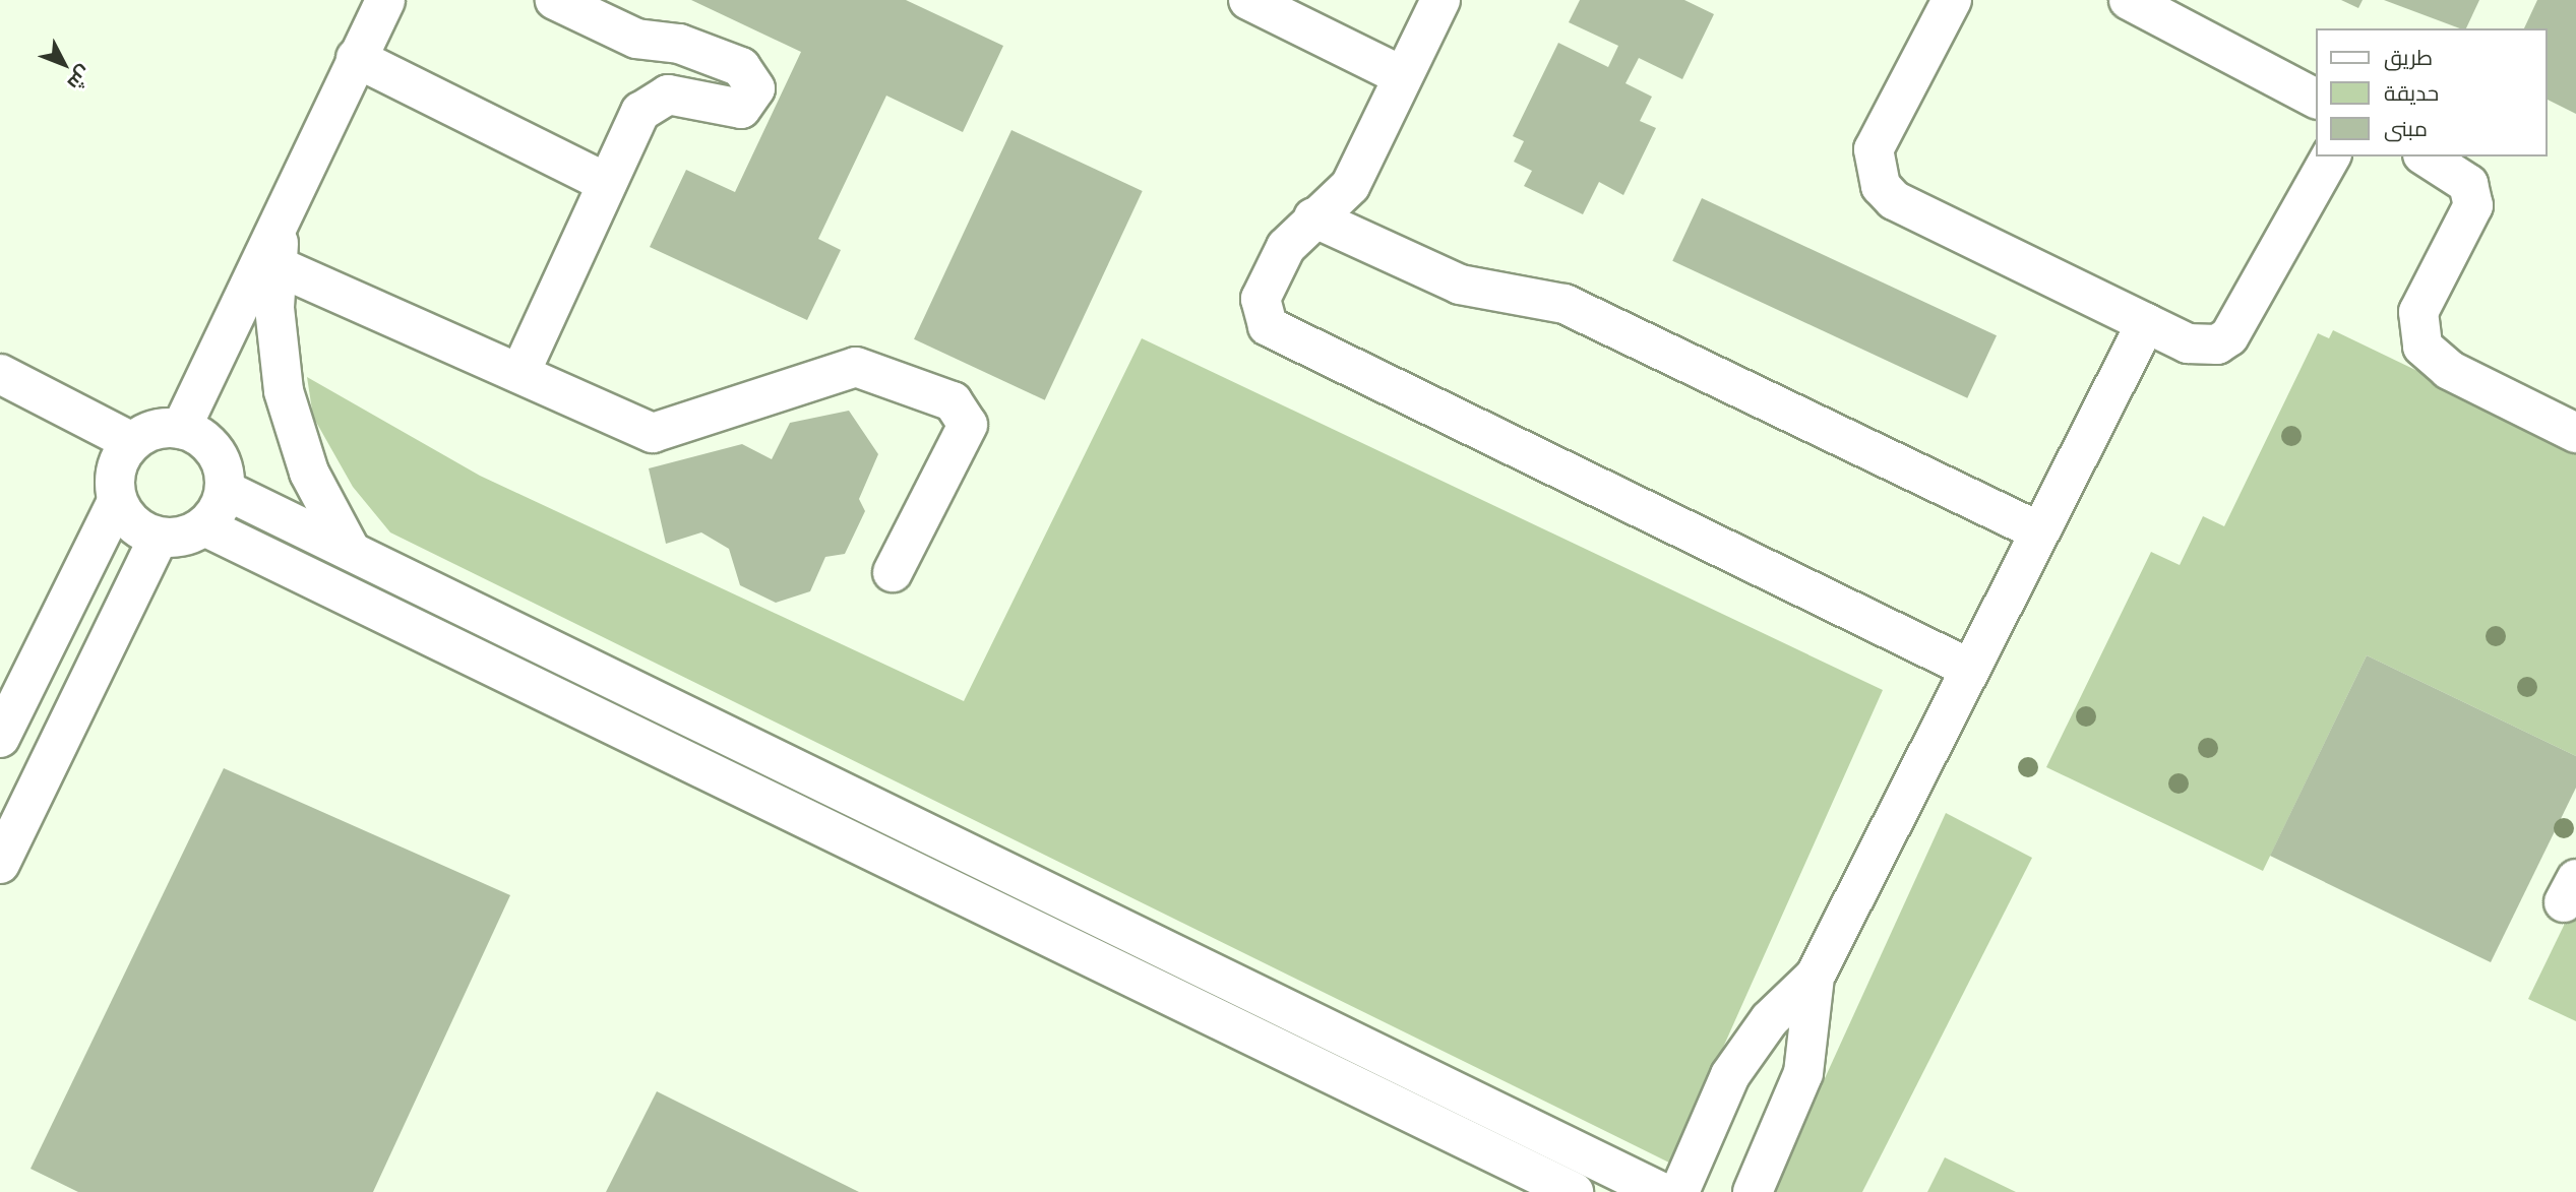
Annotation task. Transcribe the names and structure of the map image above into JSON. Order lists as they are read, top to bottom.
{
  "legend": ["طريق", "حديقة", "مبنى"],
  "north": "bottom right"
}
